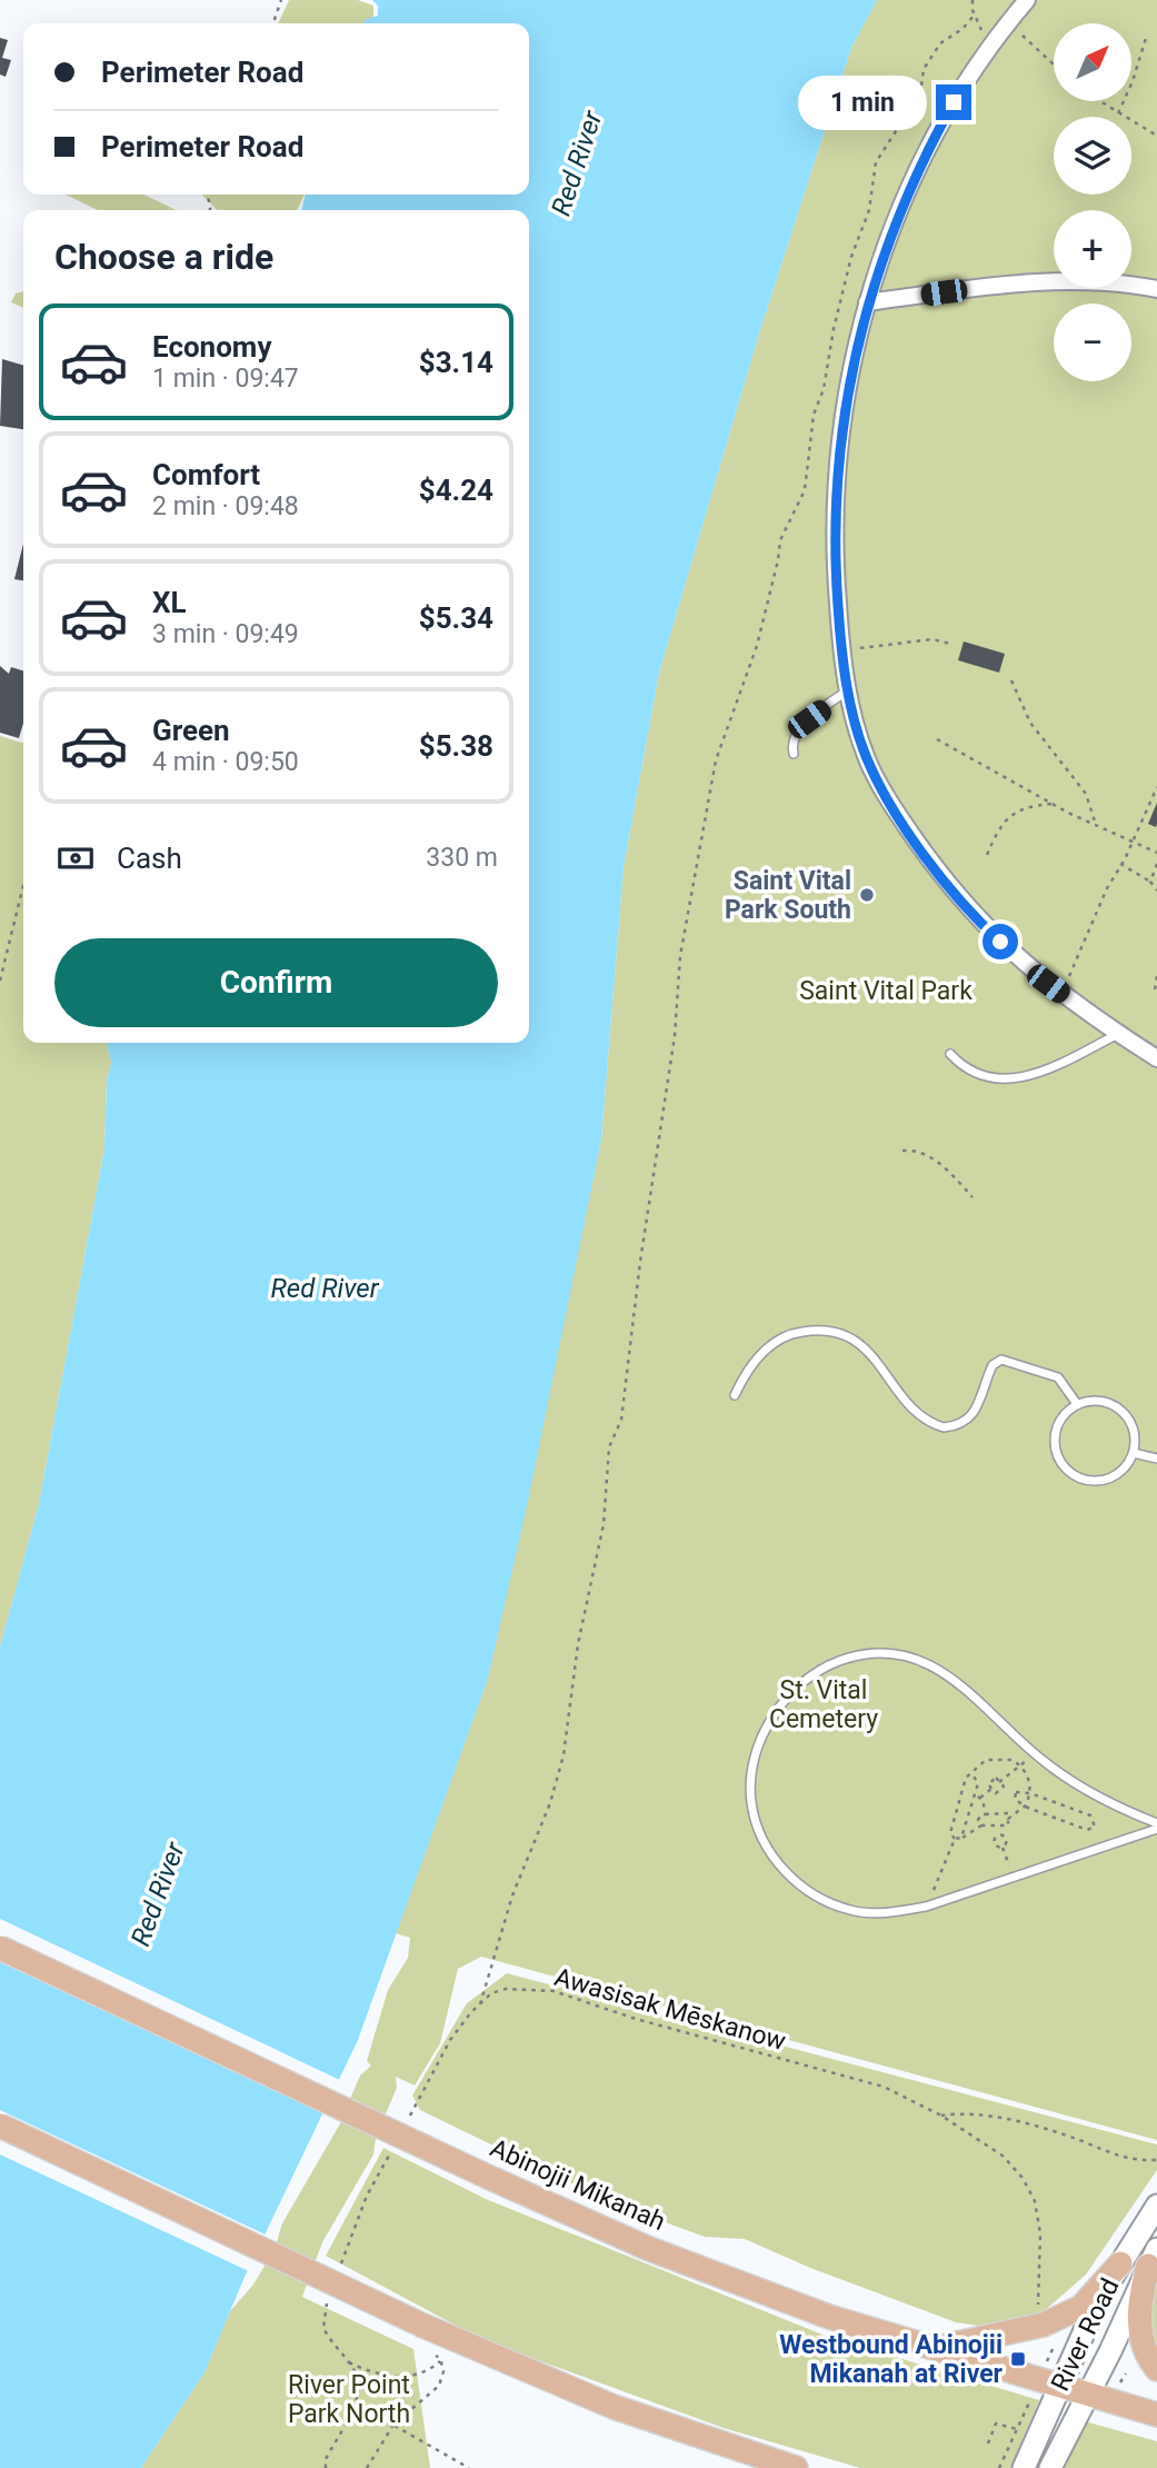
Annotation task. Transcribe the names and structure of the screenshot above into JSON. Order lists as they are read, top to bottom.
{
  "streets": {
    "main road": ["Abinojii Mikanah"],
    "street": ["River Road"],
    "path": ["Awasisak Mēskanow"]
  },
  "crossings": [
    ["Abinojii Mikanah", "River Road"]
  ],
  "water": ["Red River"],
  "parks": ["Saint Vital Park", "St. Vital Cemetery", "River Point Park North"],
  "places": {
    "other": ["Saint Vital Park South"],
    "transit": ["Westbound Abinojii Mikanah at River"]
  },
  "north": "top right",
  "page": {
    "map_buttons": ["+", "−"],
    "banner": ["Perimeter Road", "Perimeter Road"],
    "bubble": "1 min",
    "heading": "Choose a ride",
    "list": [
      {
        "name": "Economy",
        "note": "1 min · 09:47",
        "value": "$3.14"
      },
      {
        "name": "Comfort",
        "note": "2 min · 09:48",
        "value": "$4.24"
      },
      {
        "name": "XL",
        "note": "3 min · 09:49",
        "value": "$5.34"
      },
      {
        "name": "Green",
        "note": "4 min · 09:50",
        "value": "$5.38"
      }
    ],
    "pay": ["Cash", "330 m"],
    "buttons": "Confirm"
  }
}
